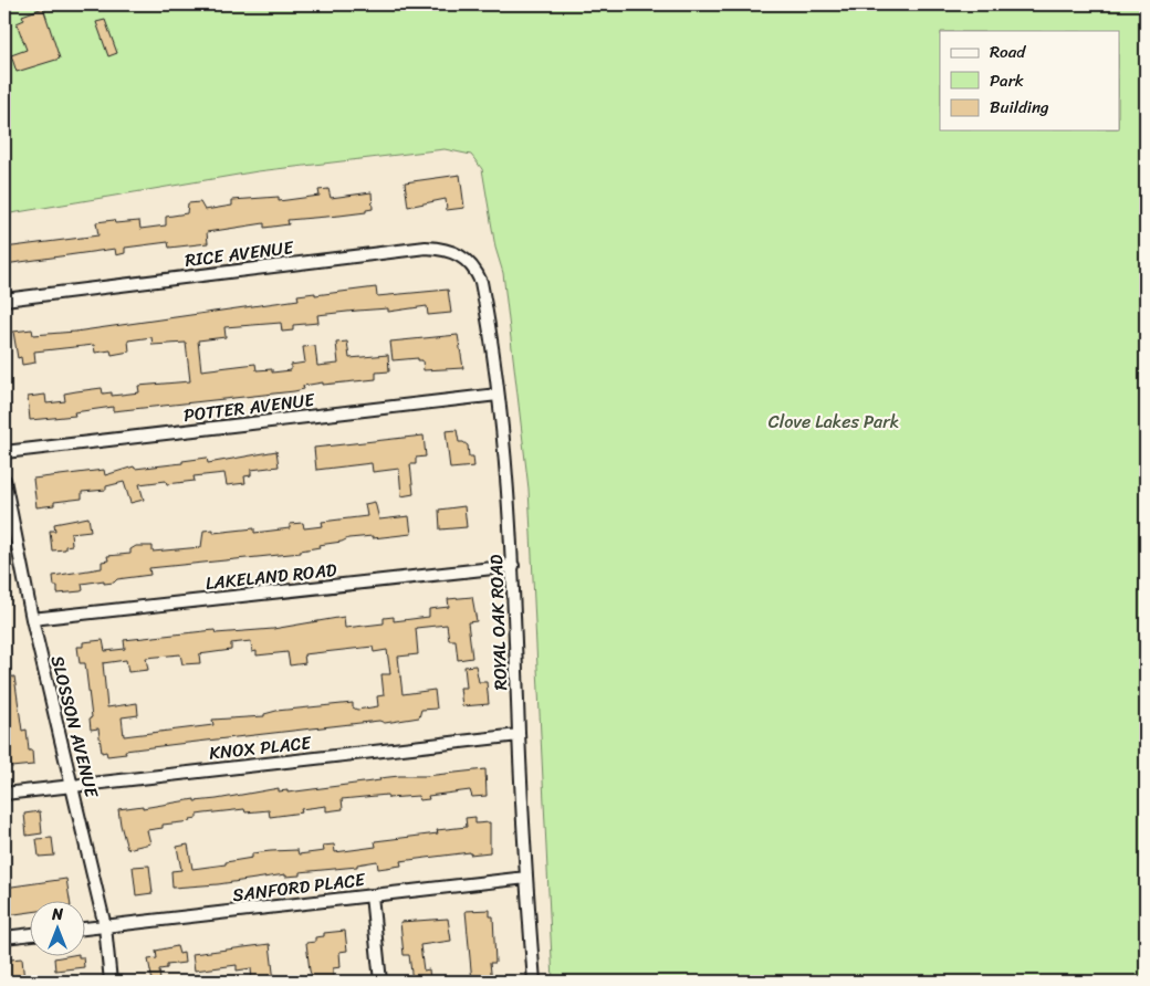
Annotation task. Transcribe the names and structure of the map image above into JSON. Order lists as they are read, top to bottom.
{
  "streets": {
    "street": [
      "RICE AVENUE",
      "POTTER AVENUE",
      "LAKELAND ROAD",
      "ROYAL OAK ROAD",
      "SLOSSON AVENUE",
      "KNOX PLACE",
      "SANFORD PLACE"
    ]
  },
  "crossings": [
    ["RICE AVENUE", "ROYAL OAK ROAD"],
    ["POTTER AVENUE", "ROYAL OAK ROAD"],
    ["LAKELAND ROAD", "ROYAL OAK ROAD"],
    ["LAKELAND ROAD", "SLOSSON AVENUE"],
    ["ROYAL OAK ROAD", "KNOX PLACE"],
    ["ROYAL OAK ROAD", "SANFORD PLACE"],
    ["SLOSSON AVENUE", "KNOX PLACE"],
    ["SLOSSON AVENUE", "SANFORD PLACE"]
  ],
  "parks": ["Clove Lakes Park"],
  "legend": ["Road", "Park", "Building"],
  "north": "top"
}
